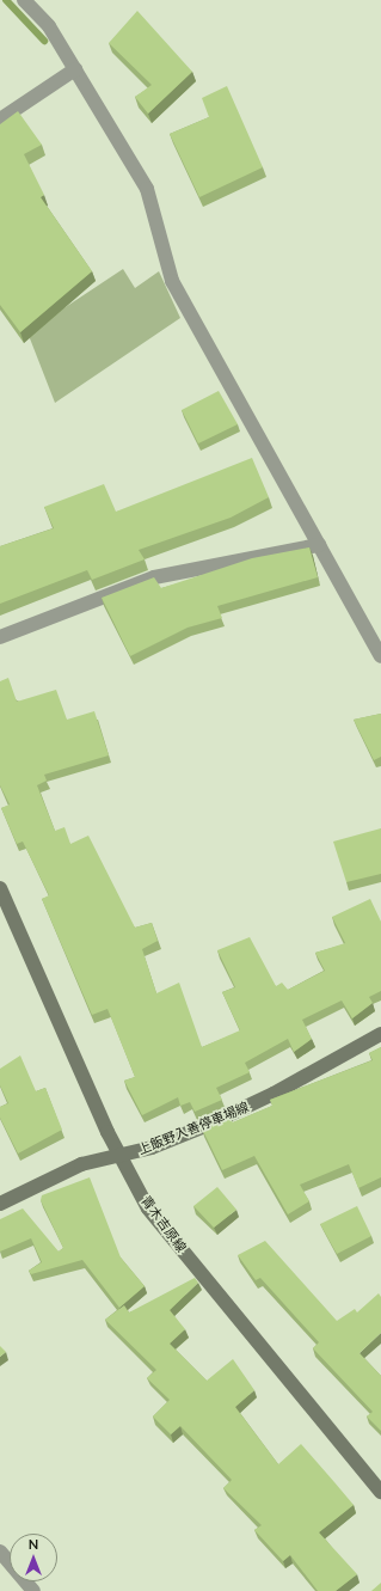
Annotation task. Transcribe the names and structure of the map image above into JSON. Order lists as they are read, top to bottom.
{
  "streets": {
    "main road": ["上飯野入善停車場線", "青木吉原線"]
  },
  "crossings": [
    ["上飯野入善停車場線", "青木吉原線"]
  ],
  "north": "top"
}
